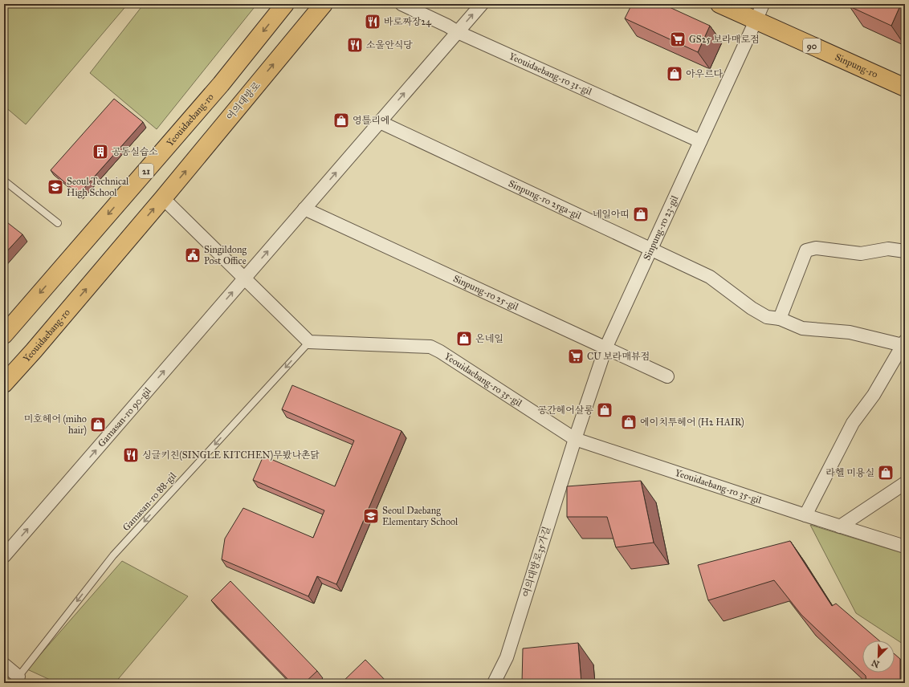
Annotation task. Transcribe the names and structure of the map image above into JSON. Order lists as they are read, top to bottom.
{
  "streets": {
    "main road": [
      "90",
      "Sinpung-ro",
      "여의대방로",
      "Yeouidaebang-ro",
      "21"
    ],
    "street": [
      "Yeouidaebang-ro 31-gil",
      "Sinpung-ro 25ga-gil",
      "Sinpung-ro 23-gil",
      "Sinpung-ro 25-gil",
      "Yeouidaebang-ro 35-gil",
      "Gamasan-ro 90-gil",
      "여의대방로35가길"
    ],
    "lane": ["Gamasan-ro 88-gil"]
  },
  "crossings": [
    ["Sinpung-ro", "Sinpung-ro 23-gil"],
    ["Yeouidaebang-ro 31-gil", "Sinpung-ro 23-gil"],
    ["여의대방로", "Yeouidaebang-ro"],
    ["Sinpung-ro 25ga-gil", "Sinpung-ro 23-gil"],
    ["Sinpung-ro 23-gil", "Sinpung-ro 25-gil"],
    ["Sinpung-ro 23-gil", "Yeouidaebang-ro 35-gil"],
    ["Sinpung-ro 23-gil", "여의대방로35가길"],
    ["Yeouidaebang-ro 35-gil", "Gamasan-ro 88-gil"],
    ["Yeouidaebang-ro 35-gil", "여의대방로35가길"]
  ],
  "one_way": ["여의대방로", "Gamasan-ro 90-gil", "Gamasan-ro 88-gil"],
  "places": {
    "restaurant": ["바로짜장24", "소울안식당", "싱글키친(SINGLE KITCHEN)무봤나촌닭"],
    "supermarket": ["GS25 보라매로점", "CU 보라매뷰점"],
    "shop": [
      "아우르다",
      "영틀리에",
      "네일아띠",
      "온네일",
      "공간헤어살롱",
      "에이치투헤어 (H2 HAIR)",
      "미호헤어 (miho hair)",
      "라헬 미용실"
    ],
    "building": ["공동실습소"],
    "school or university": ["Seoul Technical High School", "Seoul Daebang Elementary School"],
    "public building": ["Singildong Post Office"]
  },
  "north": "bottom left"
}
